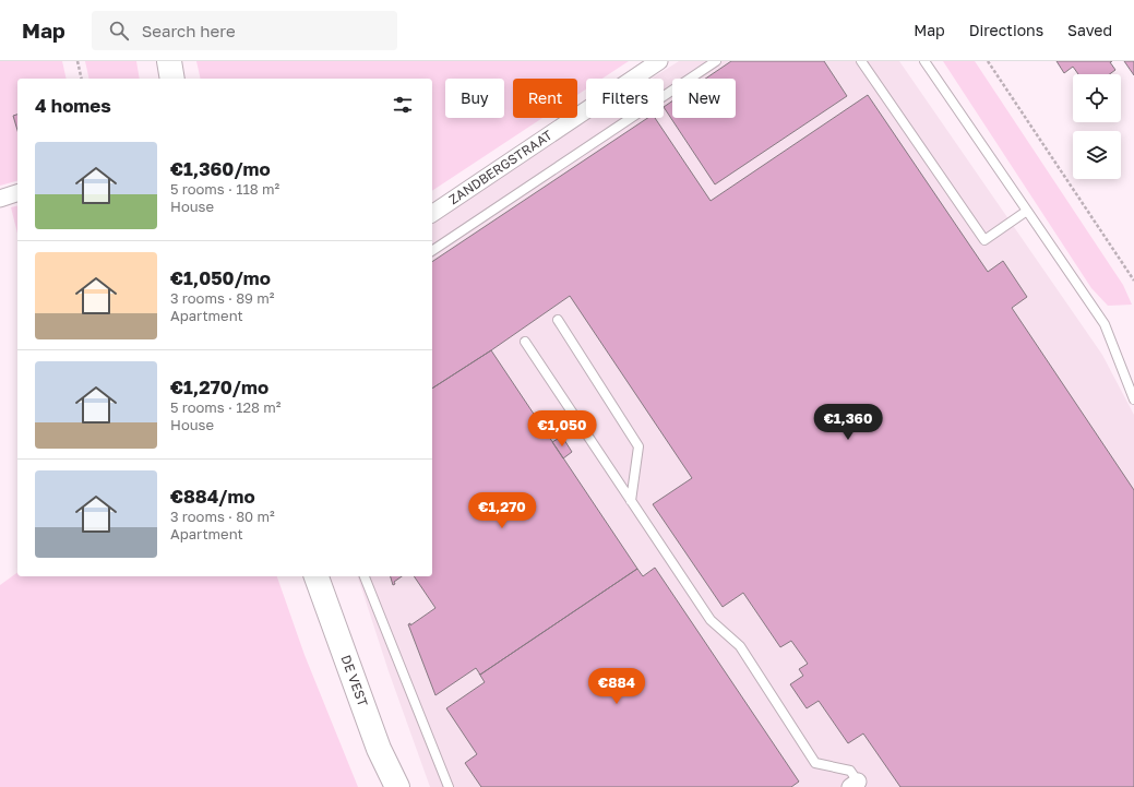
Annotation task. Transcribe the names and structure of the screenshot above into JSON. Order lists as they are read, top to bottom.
{
  "streets": {
    "main road": ["DE VEST"],
    "street": ["ZANDBERGSTRAAT"]
  },
  "page": {
    "header": "Map",
    "search": "Search here",
    "nav": ["Map", "Directions", "Saved"],
    "chip": [
      "Buy",
      "Rent",
      "Filters",
      "New"
    ],
    "heading": "4 homes",
    "list": [
      {
        "name": "€1,360/mo",
        "note": "5 rooms · 118 m² · House"
      },
      {
        "name": "€1,050/mo",
        "note": "3 rooms · 89 m² · Apartment"
      },
      {
        "name": "€1,270/mo",
        "note": "5 rooms · 128 m² · House"
      },
      {
        "name": "€884/mo",
        "note": "3 rooms · 80 m² · Apartment"
      }
    ],
    "price": [
      "€1,360",
      "€1,050",
      "€1,270",
      "€884"
    ]
  }
}
